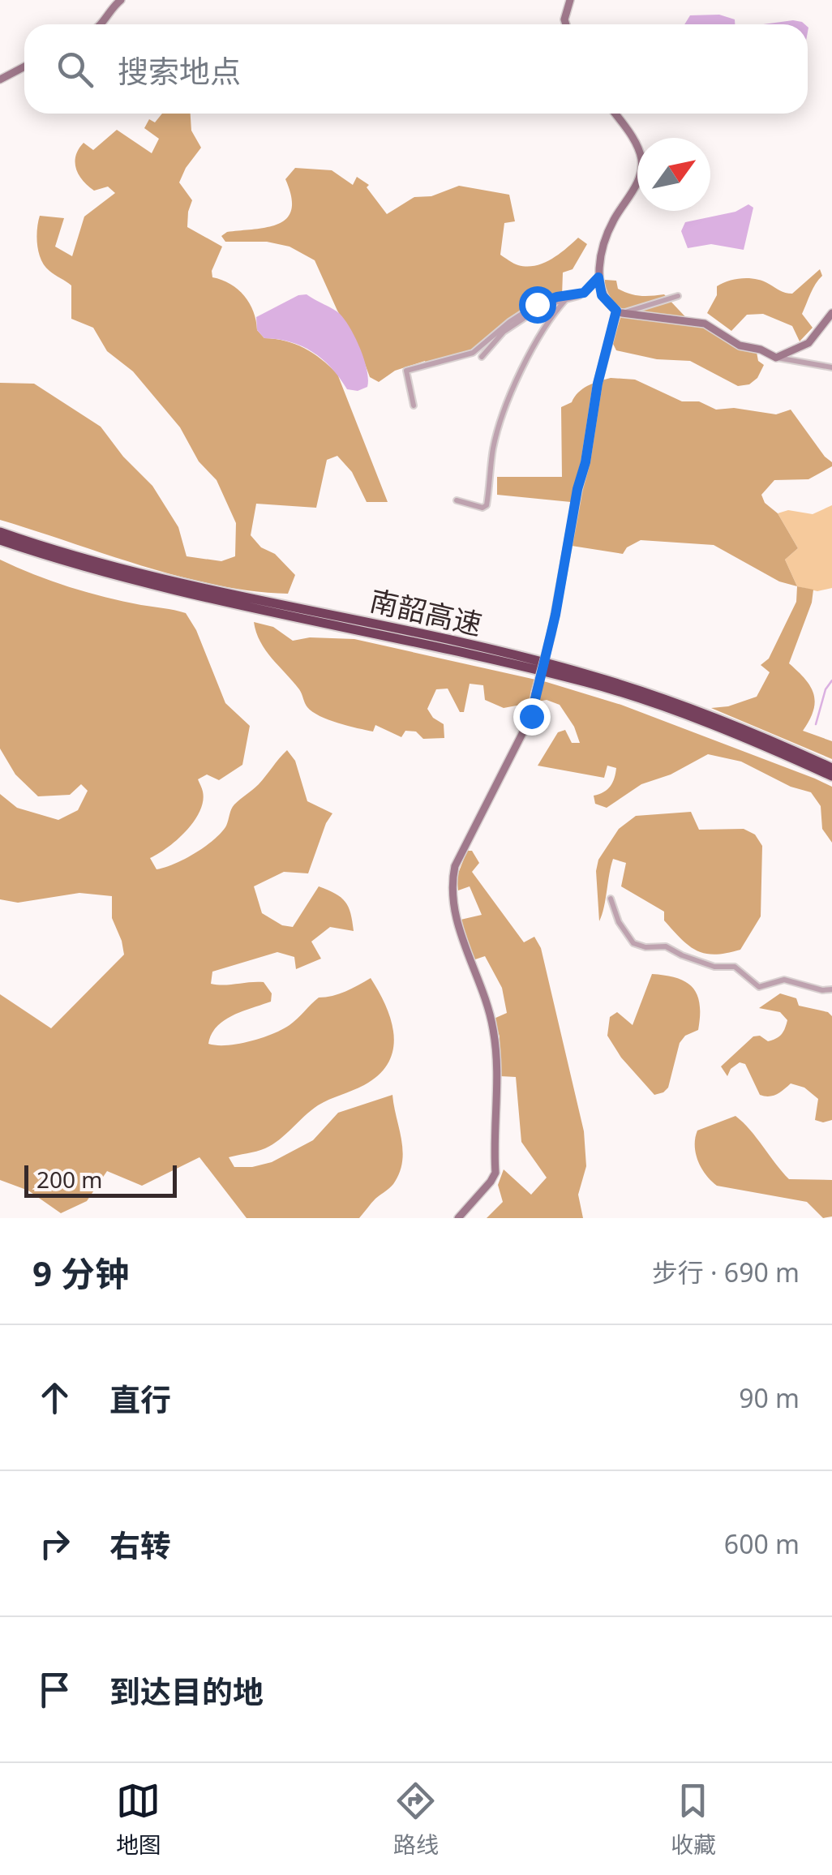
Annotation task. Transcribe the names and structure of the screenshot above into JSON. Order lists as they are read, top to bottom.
{
  "streets": {
    "highway": ["南韶高速"]
  },
  "scale_bar": "200 m",
  "north": "top right",
  "page": {
    "search": "搜索地点",
    "scale": "200 m",
    "heading": ["9 分钟", "步行 · 690 m"],
    "list": [
      ["直行", "90 m"],
      ["右转", "600 m"],
      "到达目的地"
    ],
    "nav": ["地图", "路线", "收藏"]
  }
}
